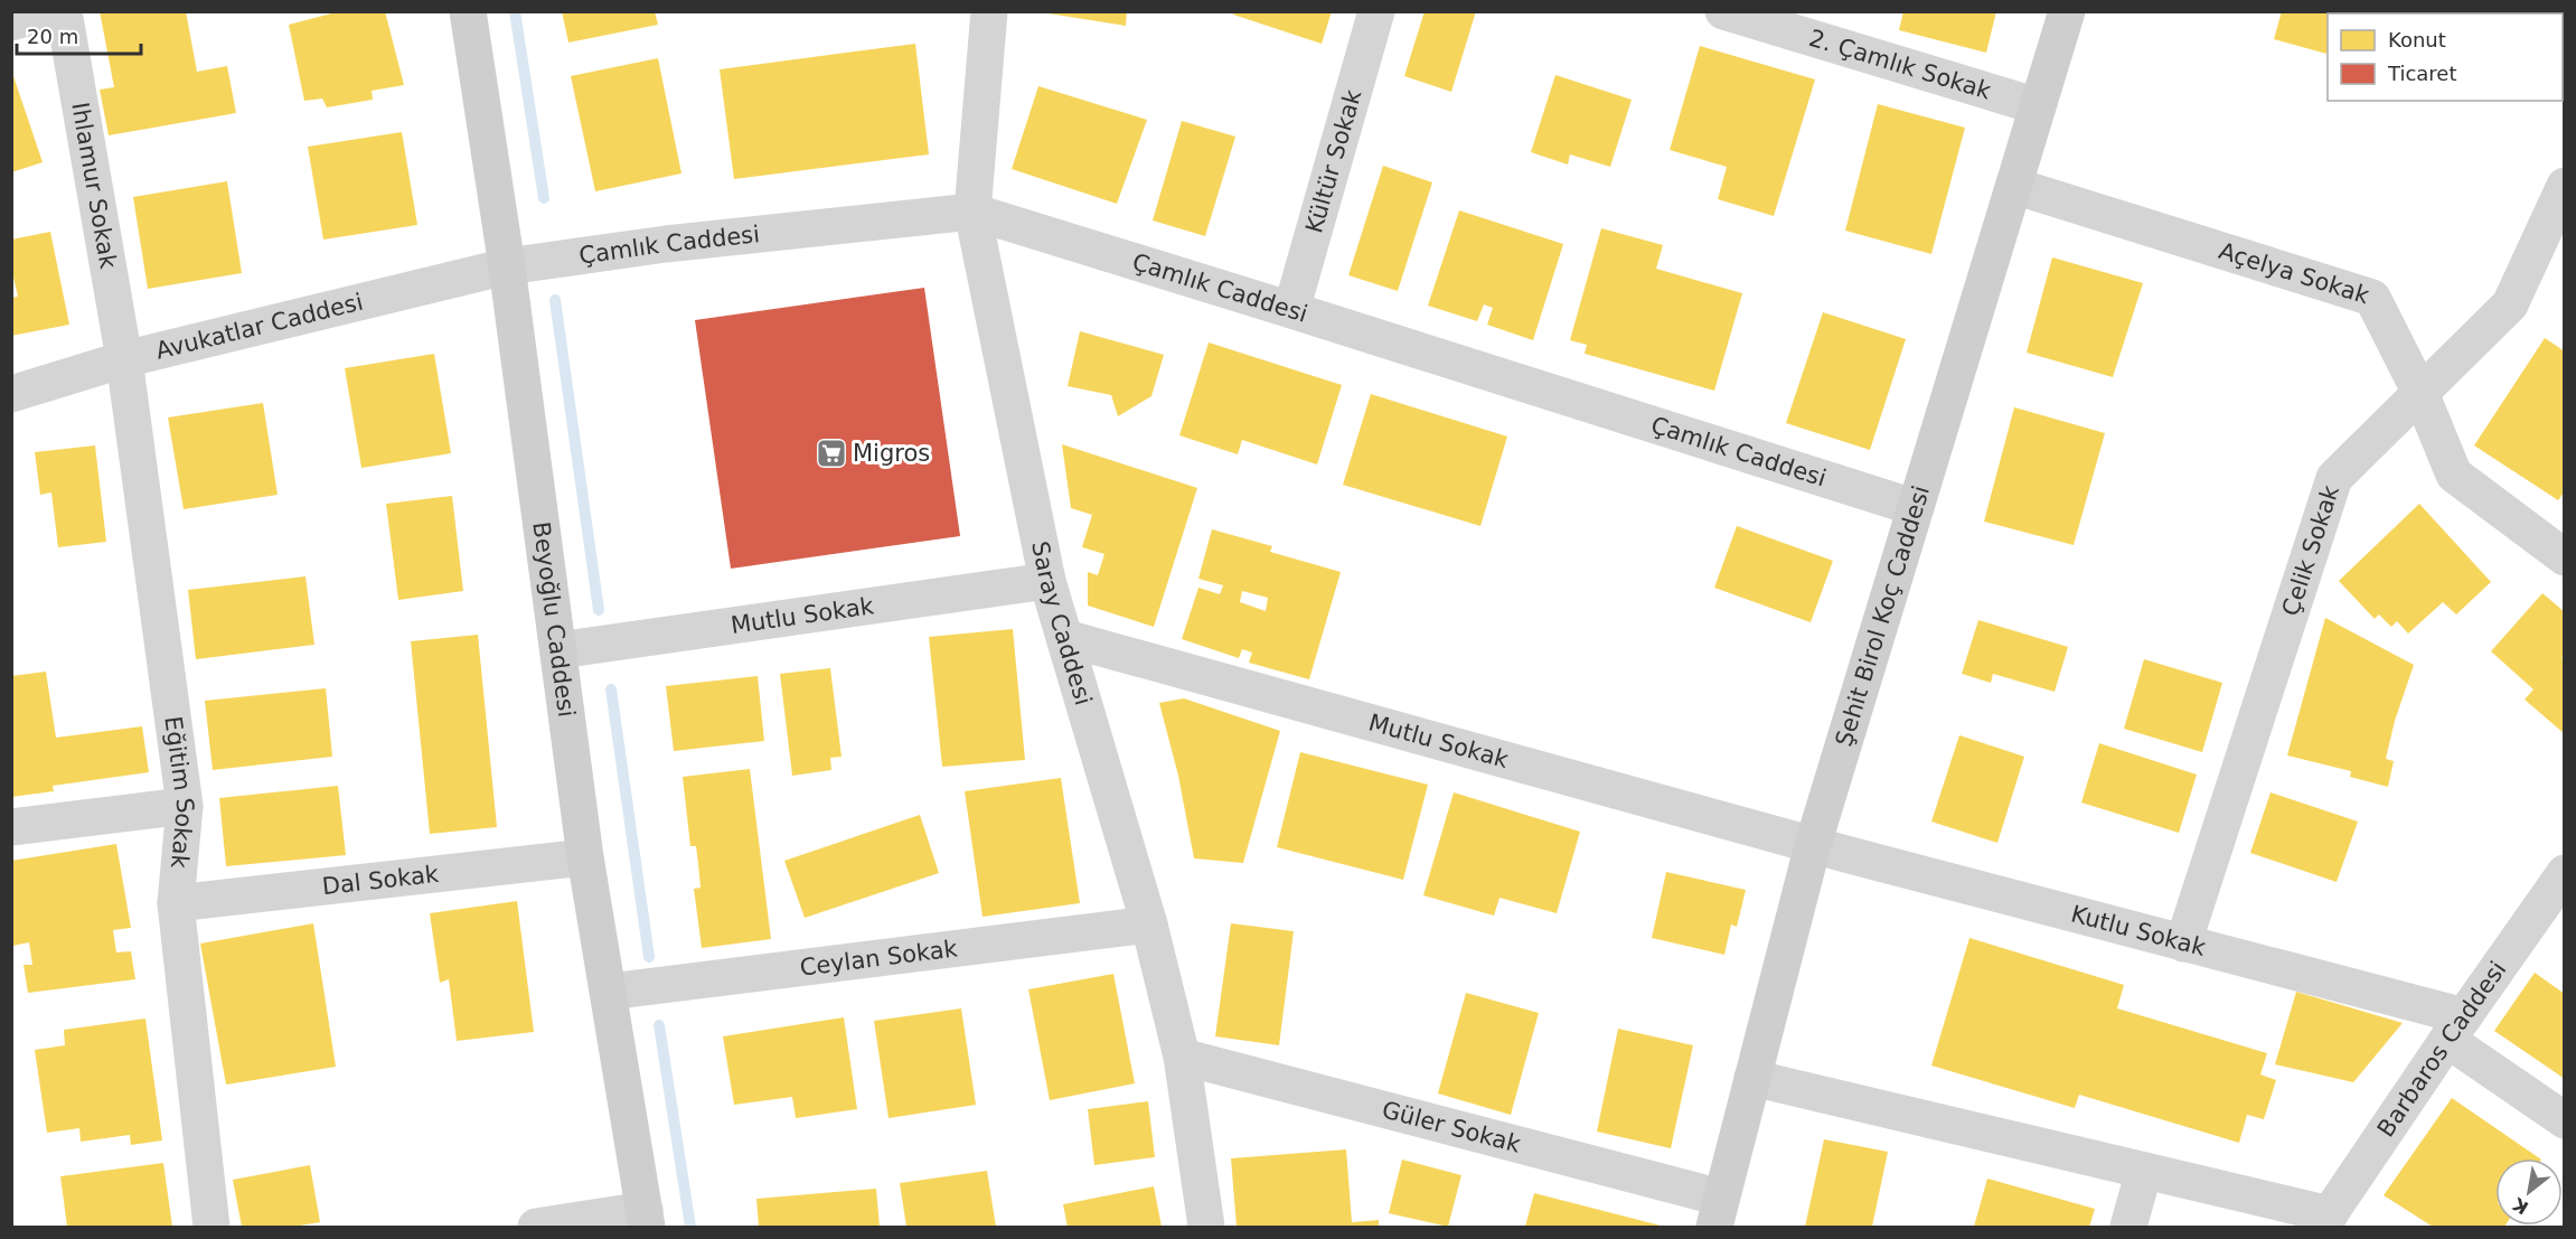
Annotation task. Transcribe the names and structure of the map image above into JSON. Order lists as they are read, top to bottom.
{
  "streets": {
    "main road": ["Şehit Birol Koç Caddesi", "Beyoğlu Caddesi"],
    "street": [
      "2. Çamlık Sokak",
      "Kültür Sokak",
      "Ihlamur Sokak",
      "Çamlık Caddesi",
      "Açelya Sokak",
      "Avukatlar Caddesi",
      "Çelik Sokak",
      "Mutlu Sokak",
      "Saray Caddesi",
      "Eğitim Sokak",
      "Dal Sokak",
      "Kutlu Sokak",
      "Ceylan Sokak",
      "Barbaros Caddesi",
      "Güler Sokak"
    ]
  },
  "crossings": [
    ["2. Çamlık Sokak", "Şehit Birol Koç Caddesi"],
    ["Kültür Sokak", "Çamlık Caddesi"],
    ["Ihlamur Sokak", "Avukatlar Caddesi"],
    ["Ihlamur Sokak", "Eğitim Sokak"],
    ["Çamlık Caddesi", "Avukatlar Caddesi"],
    ["Çamlık Caddesi", "Şehit Birol Koç Caddesi"],
    ["Çamlık Caddesi", "Beyoğlu Caddesi"],
    ["Çamlık Caddesi", "Saray Caddesi"],
    ["Açelya Sokak", "Çelik Sokak"],
    ["Açelya Sokak", "Şehit Birol Koç Caddesi"],
    ["Avukatlar Caddesi", "Beyoğlu Caddesi"],
    ["Avukatlar Caddesi", "Eğitim Sokak"],
    ["Çelik Sokak", "Kutlu Sokak"],
    ["Mutlu Sokak", "Şehit Birol Koç Caddesi"],
    ["Mutlu Sokak", "Beyoğlu Caddesi"],
    ["Mutlu Sokak", "Saray Caddesi"],
    ["Mutlu Sokak", "Kutlu Sokak"],
    ["Şehit Birol Koç Caddesi", "Kutlu Sokak"],
    ["Şehit Birol Koç Caddesi", "Güler Sokak"],
    ["Beyoğlu Caddesi", "Dal Sokak"],
    ["Beyoğlu Caddesi", "Ceylan Sokak"],
    ["Saray Caddesi", "Ceylan Sokak"],
    ["Saray Caddesi", "Güler Sokak"],
    ["Eğitim Sokak", "Dal Sokak"],
    ["Kutlu Sokak", "Barbaros Caddesi"]
  ],
  "places": {
    "supermarket": ["Migros"]
  },
  "legend": ["Konut", "Ticaret"],
  "scale_bar": "20 m",
  "north": "bottom left"
}
